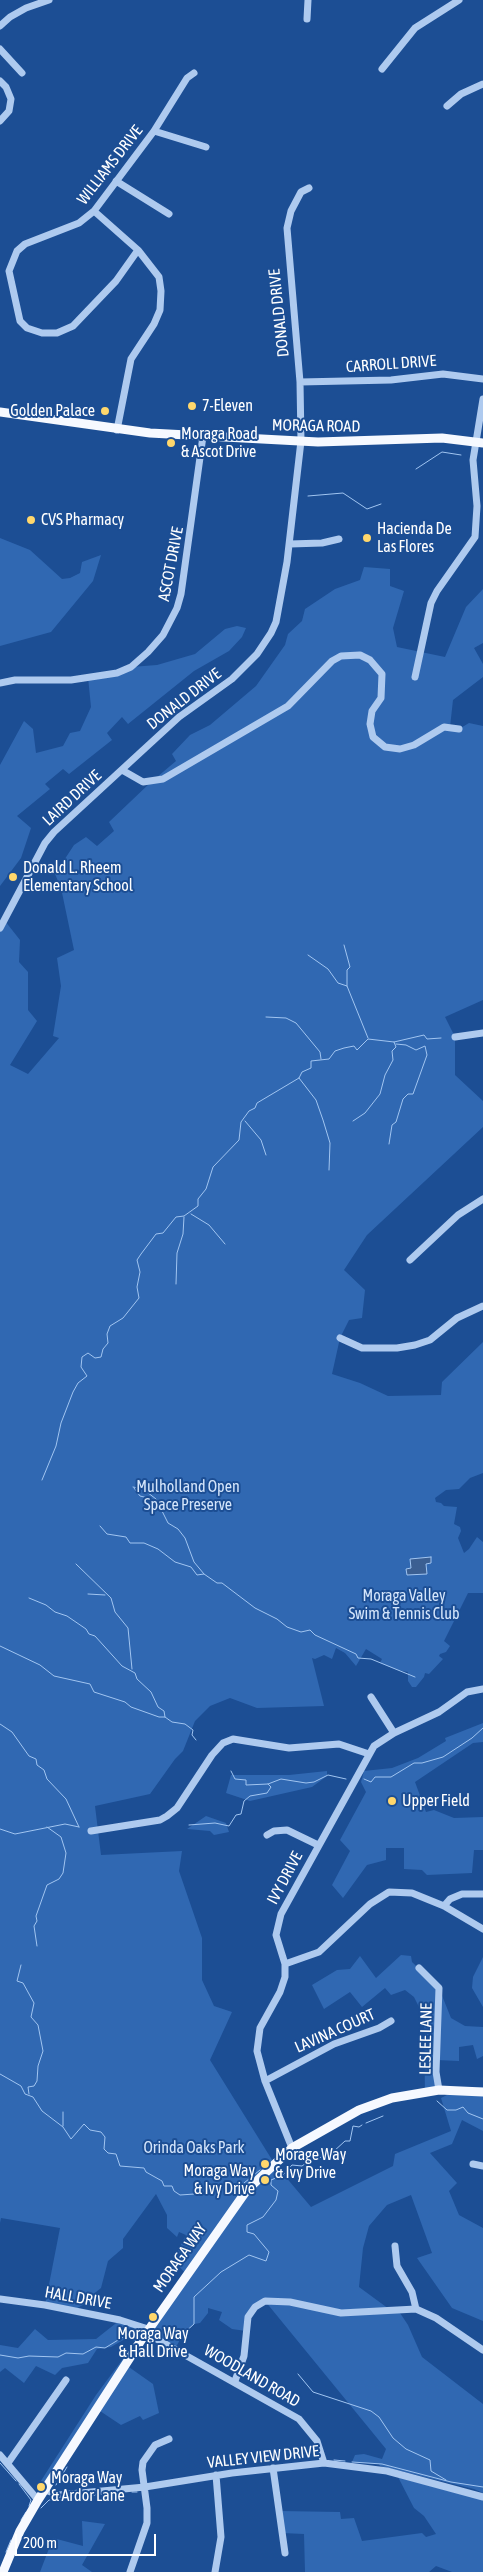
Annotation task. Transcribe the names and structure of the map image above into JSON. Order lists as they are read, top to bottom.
{
  "streets": {
    "main road": ["MORAGA ROAD", "MORAGA WAY"],
    "street": [
      "WILLIAMS DRIVE",
      "DONALD DRIVE",
      "CARROLL DRIVE",
      "ASCOT DRIVE",
      "LAIRD DRIVE",
      "IVY DRIVE",
      "LAVINA COURT",
      "LESLEE LANE",
      "HALL DRIVE",
      "WOODLAND ROAD",
      "VALLEY VIEW DRIVE"
    ]
  },
  "crossings": [
    ["DONALD DRIVE", "CARROLL DRIVE"],
    ["DONALD DRIVE", "MORAGA ROAD"],
    ["DONALD DRIVE", "LAIRD DRIVE"],
    ["MORAGA ROAD", "ASCOT DRIVE"],
    ["IVY DRIVE", "LAVINA COURT"],
    ["IVY DRIVE", "MORAGA WAY"],
    ["LESLEE LANE", "MORAGA WAY"],
    ["MORAGA WAY", "HALL DRIVE"],
    ["MORAGA WAY", "WOODLAND ROAD"],
    ["MORAGA WAY", "VALLEY VIEW DRIVE"],
    ["HALL DRIVE", "WOODLAND ROAD"],
    ["WOODLAND ROAD", "VALLEY VIEW DRIVE"]
  ],
  "parks": ["Mulholland Open Space Preserve", "Moraga Valley Swim & Tennis Club", "Orinda Oaks Park"],
  "places": [
    "7-Eleven",
    "Golden Palace",
    "Moraga Road & Ascot Drive",
    "CVS Pharmacy",
    "Hacienda De Las Flores",
    "Donald L. Rheem Elementary School",
    "Upper Field",
    "Morage Way & Ivy Drive",
    "Moraga Way & Ivy Drive",
    "Moraga Way & Hall Drive",
    "Moraga Way & Ardor Lane"
  ],
  "scale_bar": "200 m"
}
